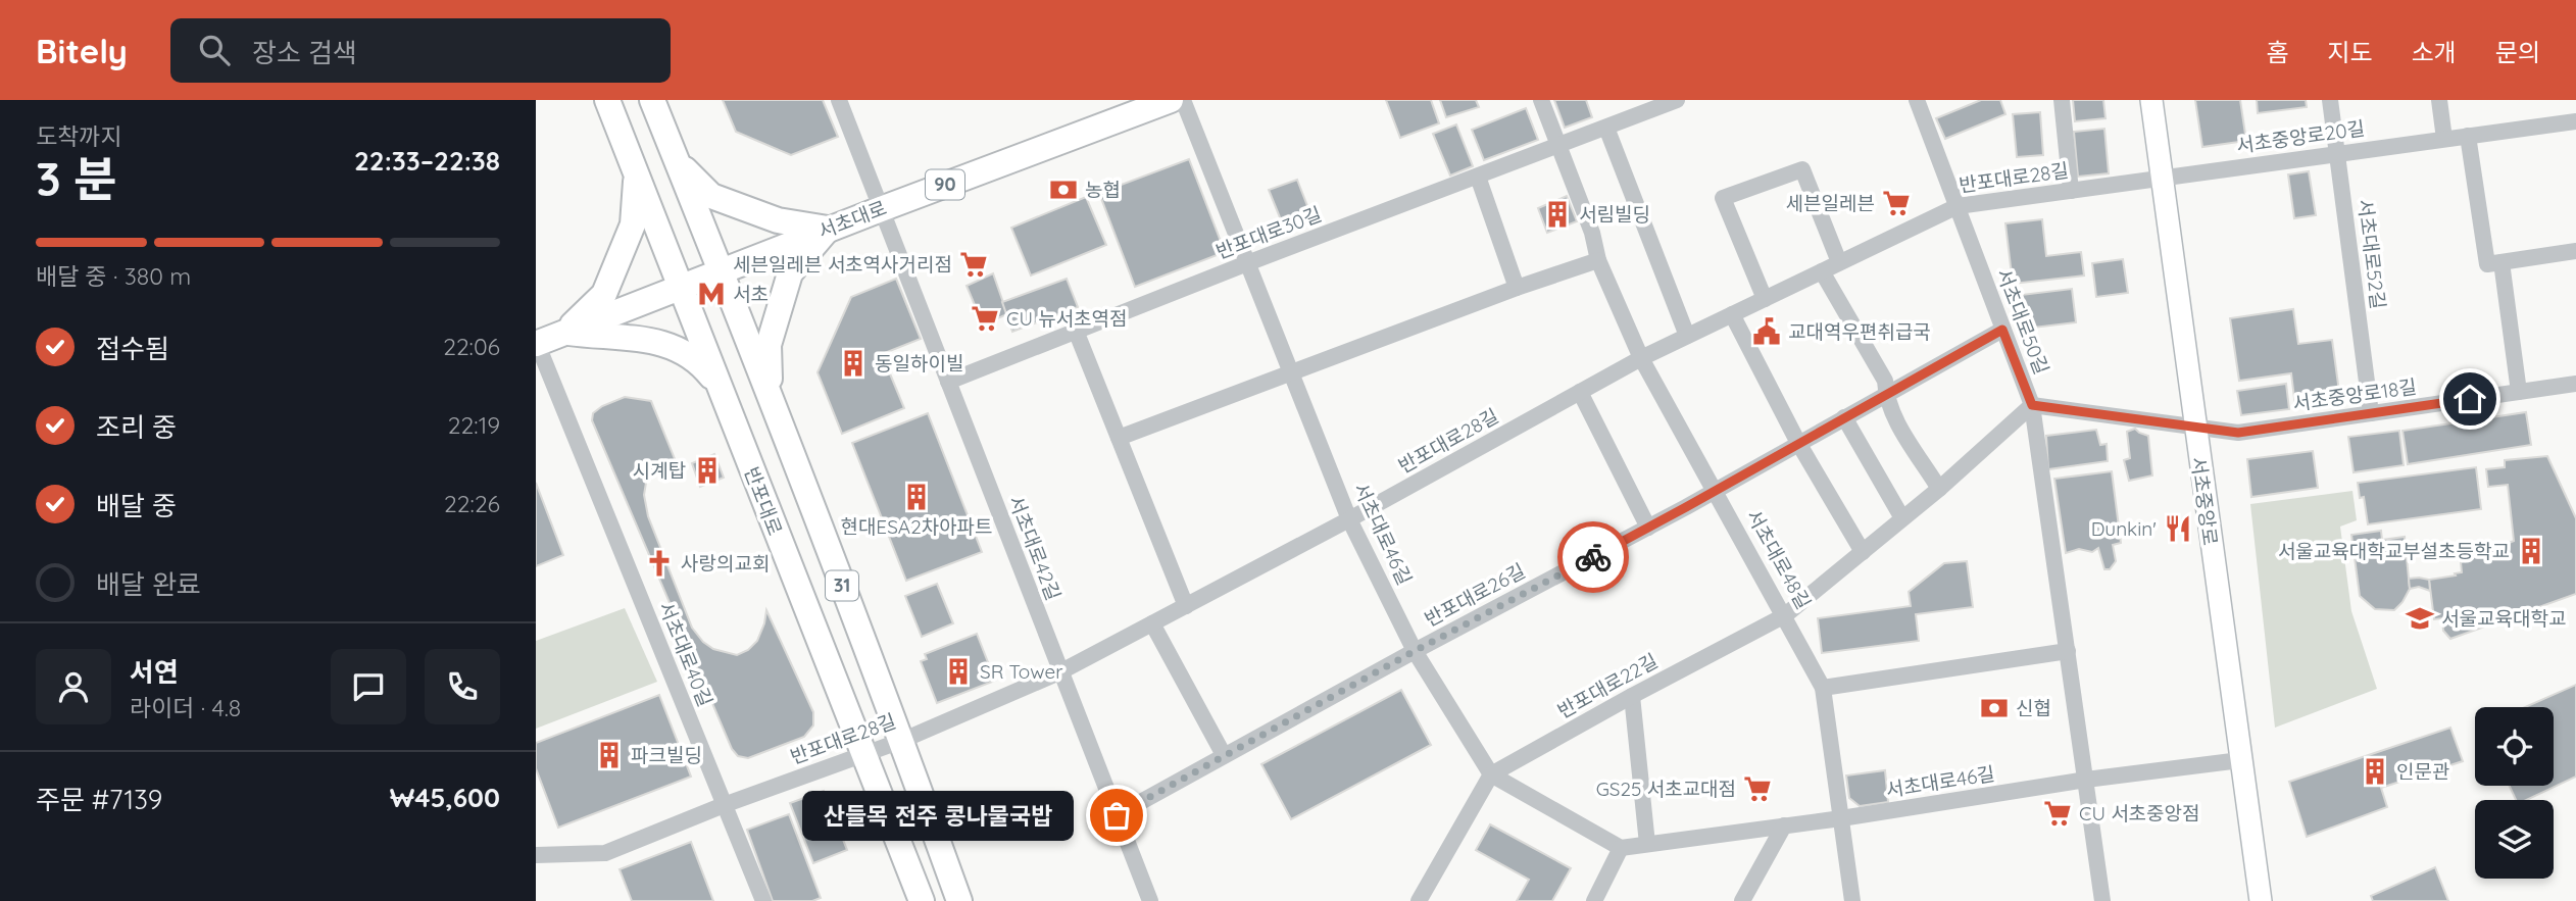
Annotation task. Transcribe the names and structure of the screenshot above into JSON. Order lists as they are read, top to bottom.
{
  "streets": {
    "main road": [
      "90",
      "서초대로",
      "반포대로",
      "서초중앙로",
      "31"
    ],
    "street": [
      "서초중앙로20길",
      "반포대로28길",
      "반포대로30길",
      "서초대로52길",
      "서초대로50길",
      "서초중앙로18길",
      "서초대로46길",
      "서초대로42길",
      "서초대로48길",
      "반포대로26길",
      "서초대로40길",
      "반포대로22길"
    ]
  },
  "crossings": [
    ["서초중앙로20길", "반포대로28길"],
    ["서초중앙로20길", "서초대로52길"],
    ["서초중앙로20길", "서초중앙로"],
    ["반포대로28길", "서초대로50길"],
    ["반포대로28길", "반포대로"],
    ["반포대로28길", "서초중앙로"],
    ["반포대로28길", "서초대로46길"],
    ["반포대로28길", "서초대로42길"],
    ["반포대로28길", "서초대로48길"],
    ["반포대로28길", "31"],
    ["반포대로28길", "서초대로40길"],
    ["서초대로", "반포대로"],
    ["서초대로", "서초대로42길"],
    ["서초대로", "31"],
    ["서초대로", "서초대로40길"],
    ["반포대로30길", "서초대로46길"],
    ["반포대로30길", "서초대로42길"],
    ["반포대로30길", "서초대로48길"],
    ["서초대로52길", "서초중앙로18길"],
    ["서초대로50길", "서초대로46길"],
    ["서초대로50길", "반포대로26길"],
    ["서초대로50길", "반포대로22길"],
    ["서초중앙로18길", "서초중앙로"],
    ["서초중앙로", "서초대로46길"],
    ["서초대로46길", "서초대로48길"],
    ["서초대로46길", "반포대로26길"],
    ["서초대로46길", "반포대로22길"],
    ["서초대로42길", "반포대로26길"],
    ["서초대로48길", "반포대로26길"],
    ["서초대로48길", "반포대로22길"]
  ],
  "places": {
    "bank": ["농협", "신협"],
    "supermarket": [
      "세븐일레븐",
      "세븐일레븐 서초역사거리점",
      "CU 뉴서초역점",
      "GS25 서초교대점",
      "CU 서초중앙점"
    ],
    "building": [
      "서림빌딩",
      "동일하이빌",
      "시계탑",
      "현대ESA2차아파트",
      "서울교육대학교부설초등학교",
      "SR Tower",
      "파크빌딩",
      "인문관"
    ],
    "metro station": ["서초"],
    "public building": ["교대역우편취급국"],
    "restaurant": ["Dunkin'"],
    "church": ["사랑의교회"],
    "school or university": ["서울교육대학교"],
    "other": ["산들목 전주 콩나물국밥"]
  },
  "page": {
    "header": "Bitely",
    "search": "장소 검색",
    "nav": [
      "홈",
      "지도",
      "소개",
      "문의"
    ],
    "heading": ["3 분", "도착까지", "22:33–22:38"],
    "panel": [
      "서연",
      "라이더 · 4.8",
      "주문 #7139",
      "₩45,600"
    ],
    "bar": "배달 중 · 380 m",
    "list": [
      ["접수됨", "22:06"],
      ["조리 중", "22:19"],
      ["배달 중", "22:26"],
      "배달 완료"
    ],
    "bubble": "산들목 전주 콩나물국밥"
  }
}
